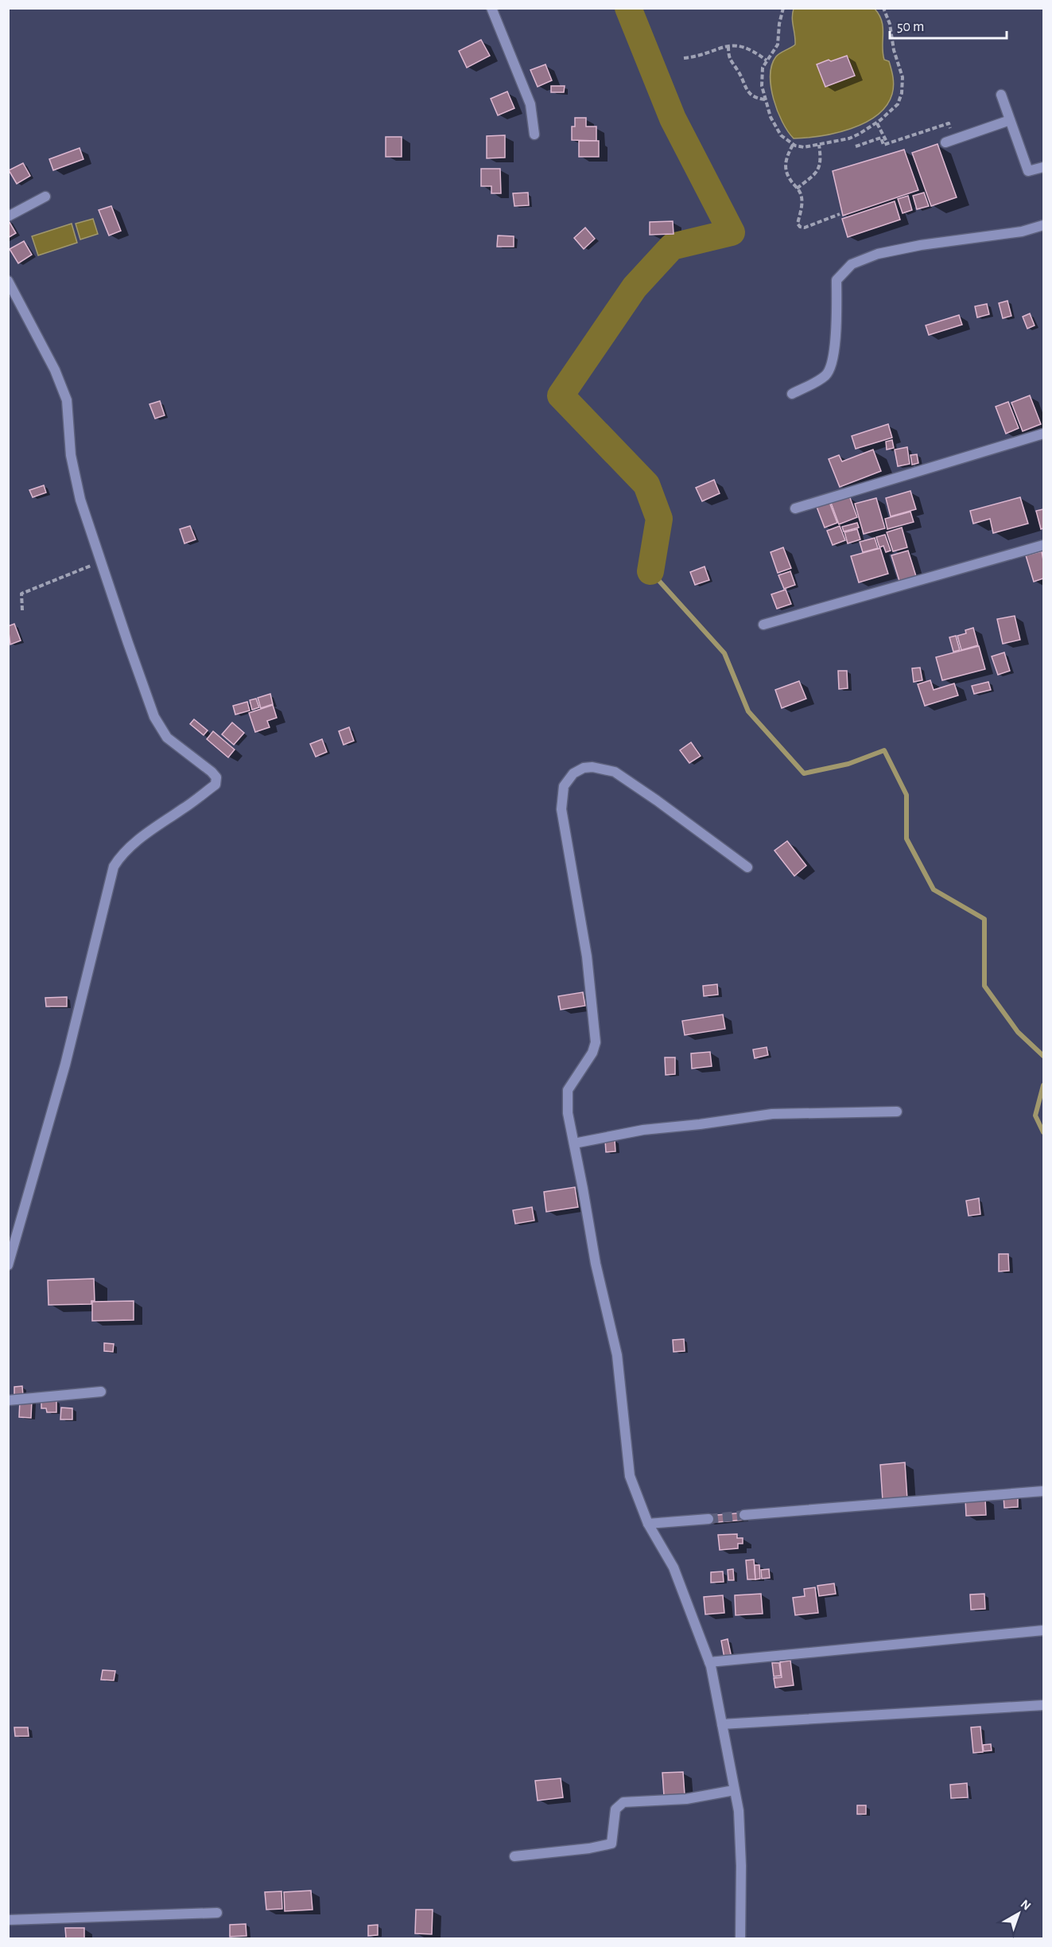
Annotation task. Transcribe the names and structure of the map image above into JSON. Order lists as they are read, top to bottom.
{
  "scale_bar": "50 m",
  "north": "top right"
}
